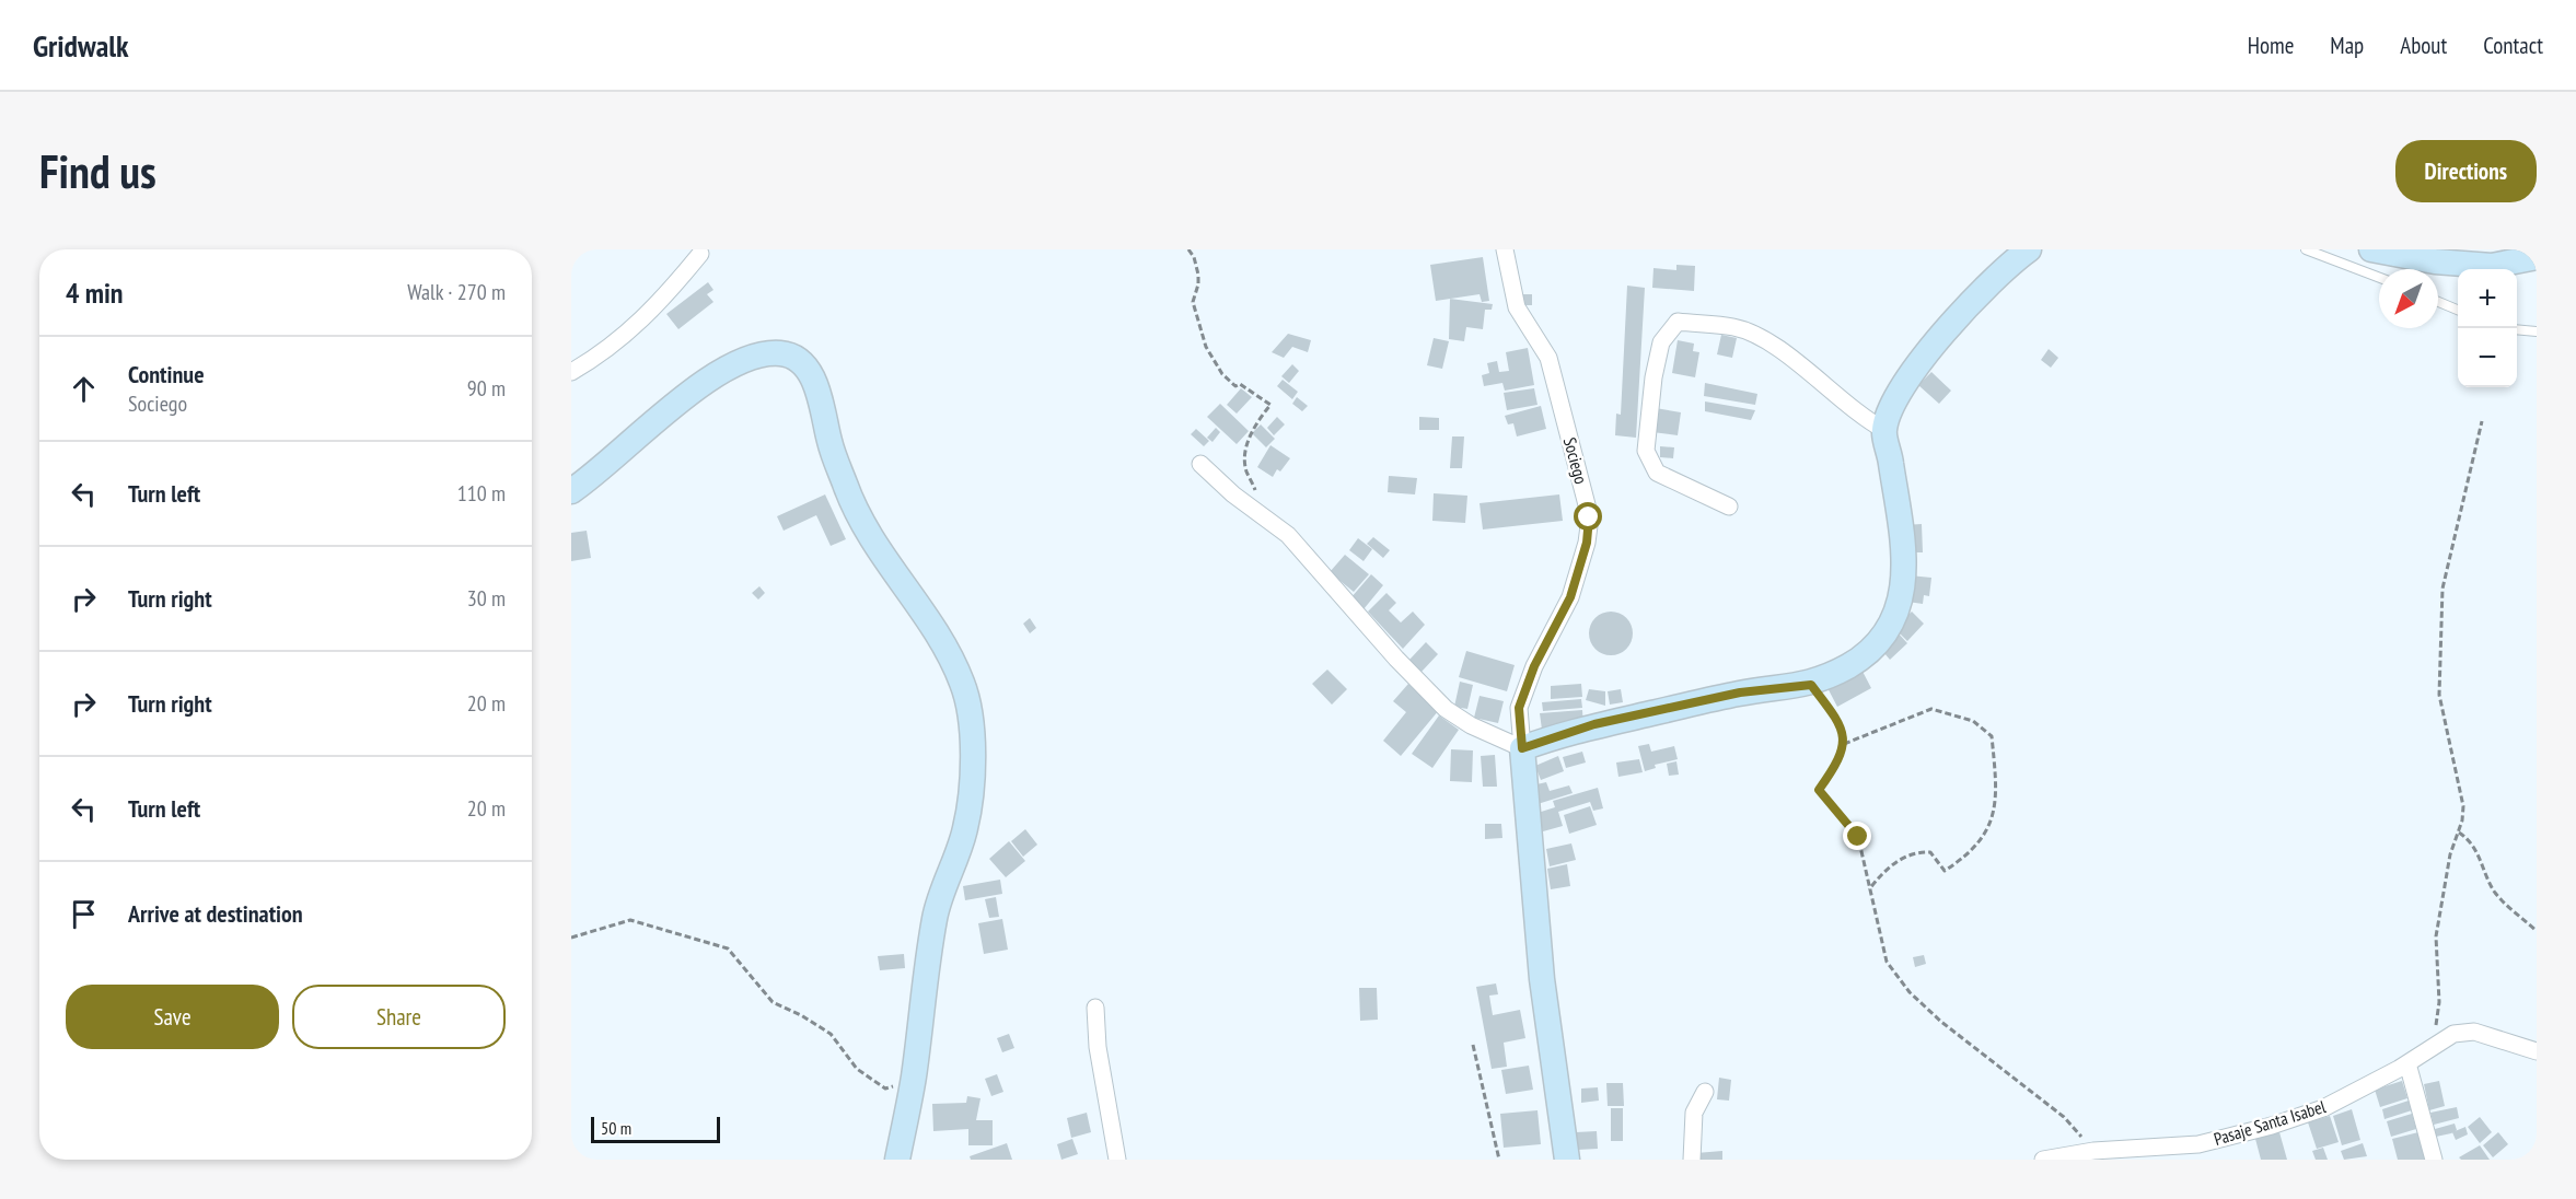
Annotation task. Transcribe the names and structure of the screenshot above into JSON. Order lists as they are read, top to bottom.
{
  "streets": {
    "street": ["Sociego", "Pasaje Santa Isabel"]
  },
  "scale_bar": "50 m",
  "north": "bottom left",
  "page": {
    "header": "Gridwalk",
    "nav": [
      "Home",
      "Map",
      "About",
      "Contact"
    ],
    "buttons": [
      "Directions",
      ["Save", "Share"]
    ],
    "title": "Find us",
    "heading": ["4 min", "Walk · 270 m"],
    "map_buttons": ["+", "−"],
    "list": [
      ["Continue", "Sociego", "90 m"],
      ["Turn left", "110 m"],
      ["Turn right", "30 m"],
      ["Turn right", "20 m"],
      ["Turn left", "20 m"],
      "Arrive at destination"
    ],
    "scale": "50 m"
  }
}
